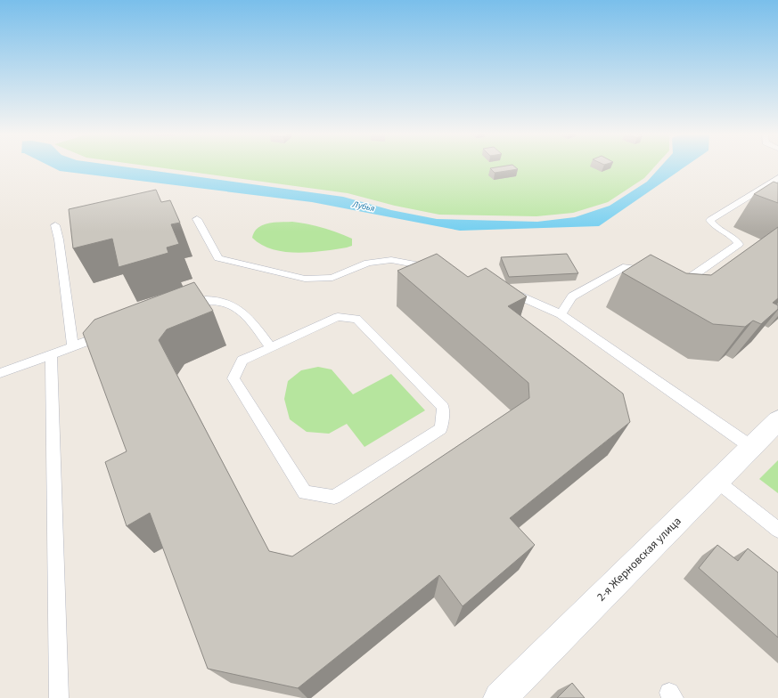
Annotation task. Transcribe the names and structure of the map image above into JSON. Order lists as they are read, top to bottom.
{
  "streets": {
    "street": ["2-я Жерновская улица"]
  },
  "water": ["Лубья"]
}
